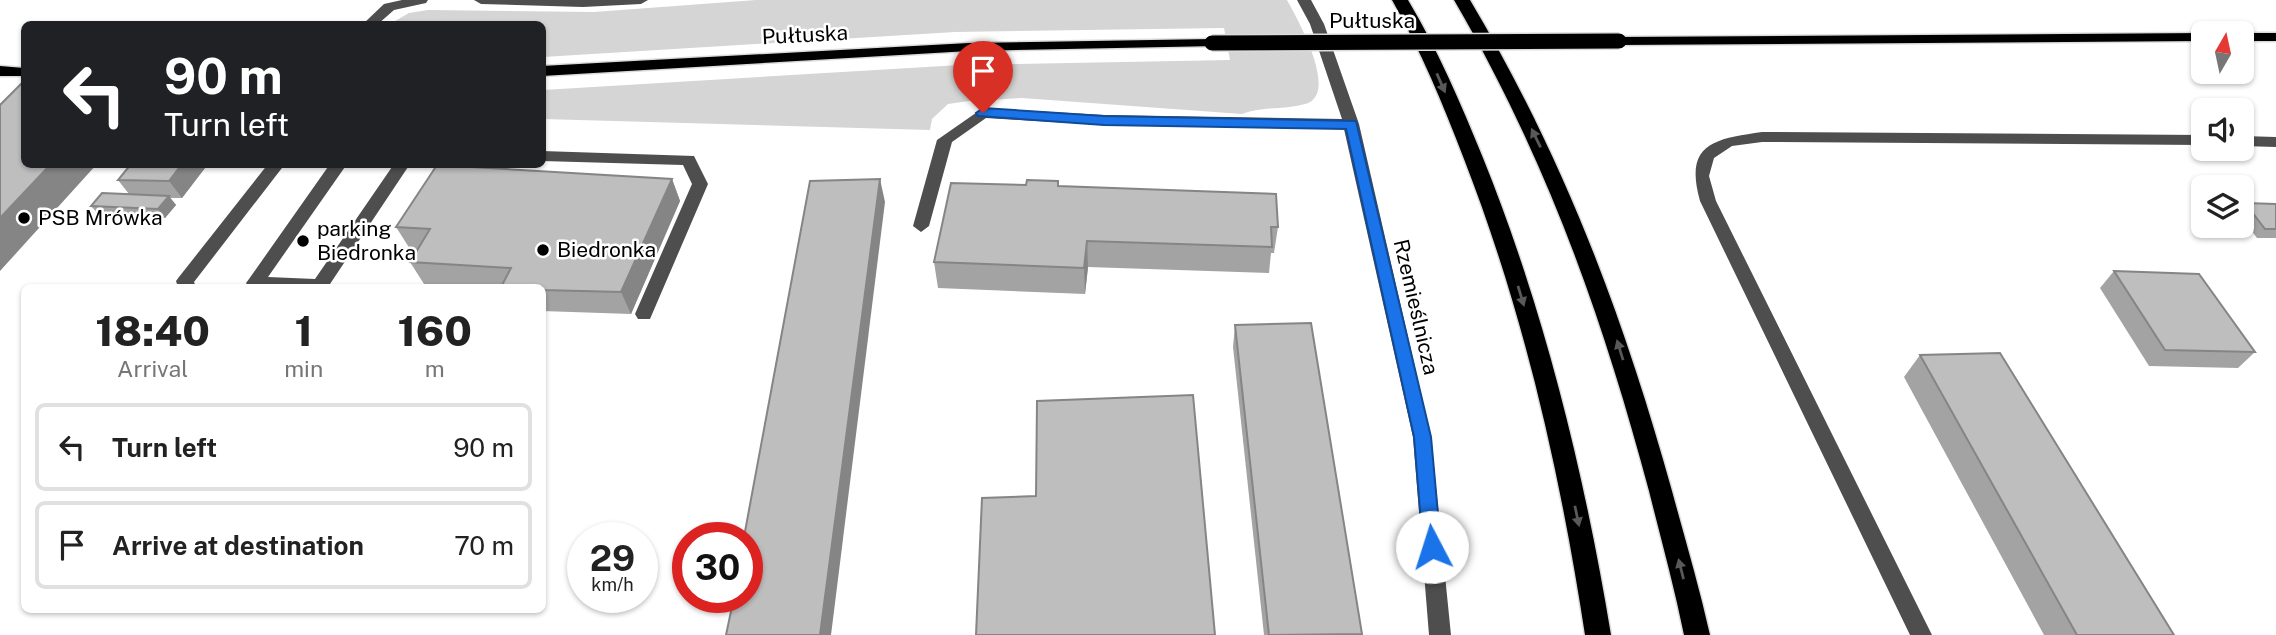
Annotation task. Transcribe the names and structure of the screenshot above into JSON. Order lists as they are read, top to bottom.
{
  "streets": {
    "main road": ["Pułtuska"],
    "street": ["Rzemieślnicza"]
  },
  "places": ["PSB Mrówka", "parking Biedronka", "Biedronka"],
  "north": "top",
  "page": {
    "turn": ["90 m", "Turn left"],
    "eta": [
      "18:40",
      "Arrival",
      "1",
      "min",
      "160",
      "m"
    ],
    "list": [
      {
        "name": "Turn left",
        "value": "90 m"
      },
      {
        "name": "Arrive at destination",
        "value": "70 m"
      }
    ],
    "speed": "29 km/h",
    "limit": "30"
  }
}
